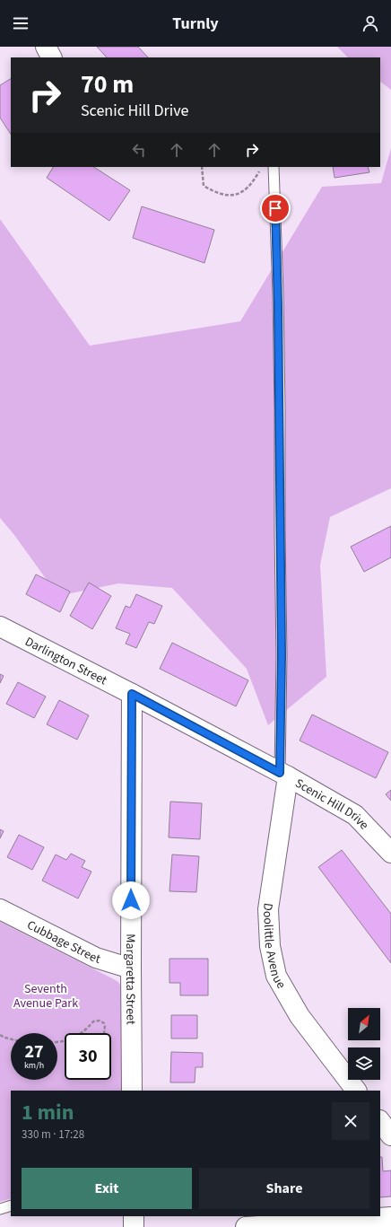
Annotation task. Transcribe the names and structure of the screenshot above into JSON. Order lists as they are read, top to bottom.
{
  "streets": {
    "street": [
      "Darlington Street",
      "Scenic Hill Drive",
      "Cubbage Street",
      "Doolittle Avenue",
      "Margaretta Street"
    ]
  },
  "crossings": [
    ["Darlington Street", "Scenic Hill Drive"],
    ["Darlington Street", "Margaretta Street"],
    ["Scenic Hill Drive", "Doolittle Avenue"],
    ["Scenic Hill Drive", "Margaretta Street"],
    ["Cubbage Street", "Margaretta Street"]
  ],
  "parks": ["Seventh Avenue Park"],
  "north": "top right",
  "page": {
    "header": "Turnly",
    "turn": ["70 m", "Scenic Hill Drive"],
    "speed": "27 km/h",
    "limit": "30",
    "heading": ["1 min", "330 m · 17:28"],
    "buttons": ["Exit", "Share"]
  }
}
